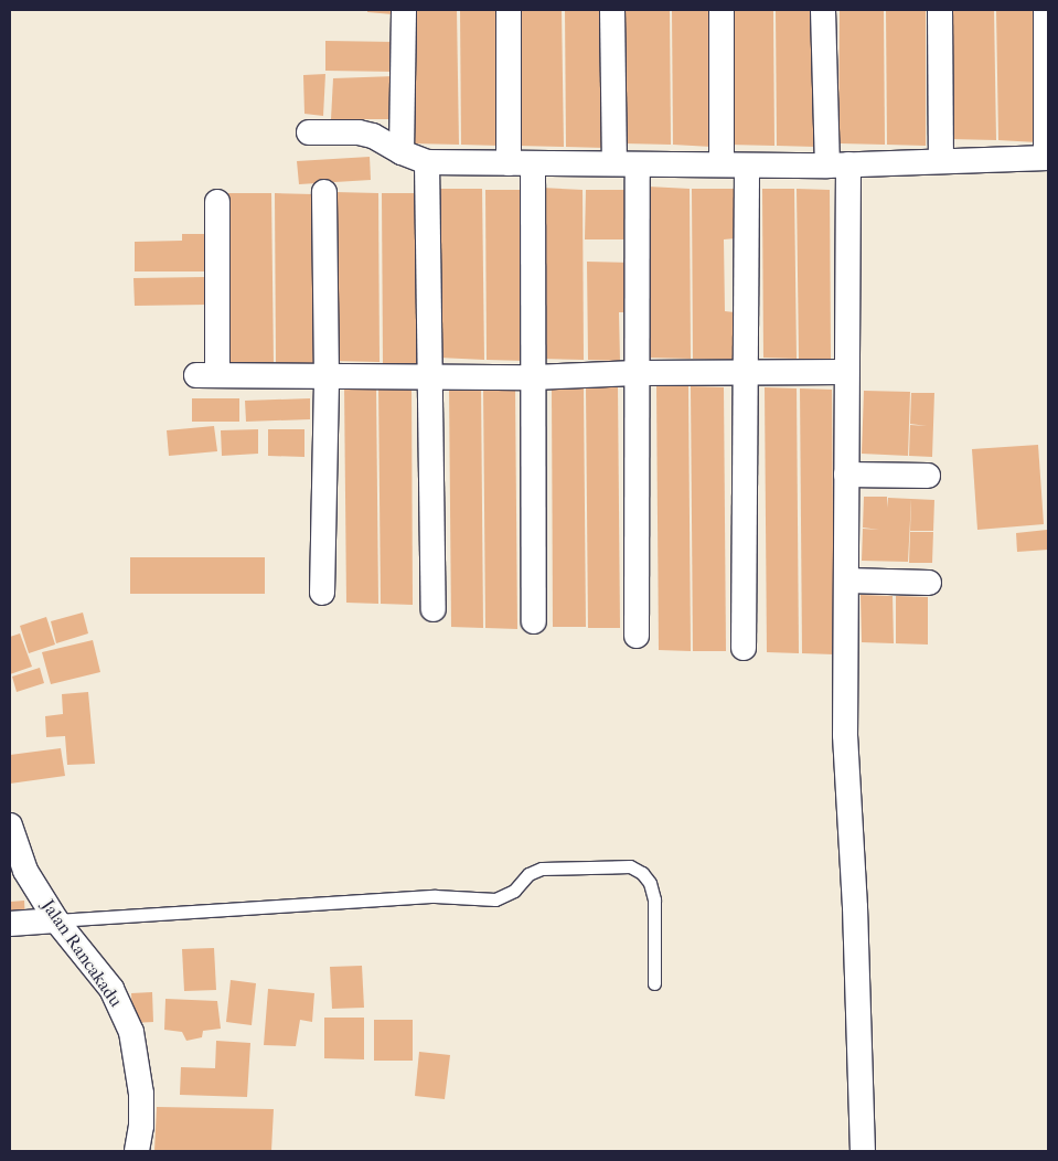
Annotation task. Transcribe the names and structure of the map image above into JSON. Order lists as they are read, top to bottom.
{
  "streets": {
    "street": ["Jalan Rancakadu"]
  }
}
